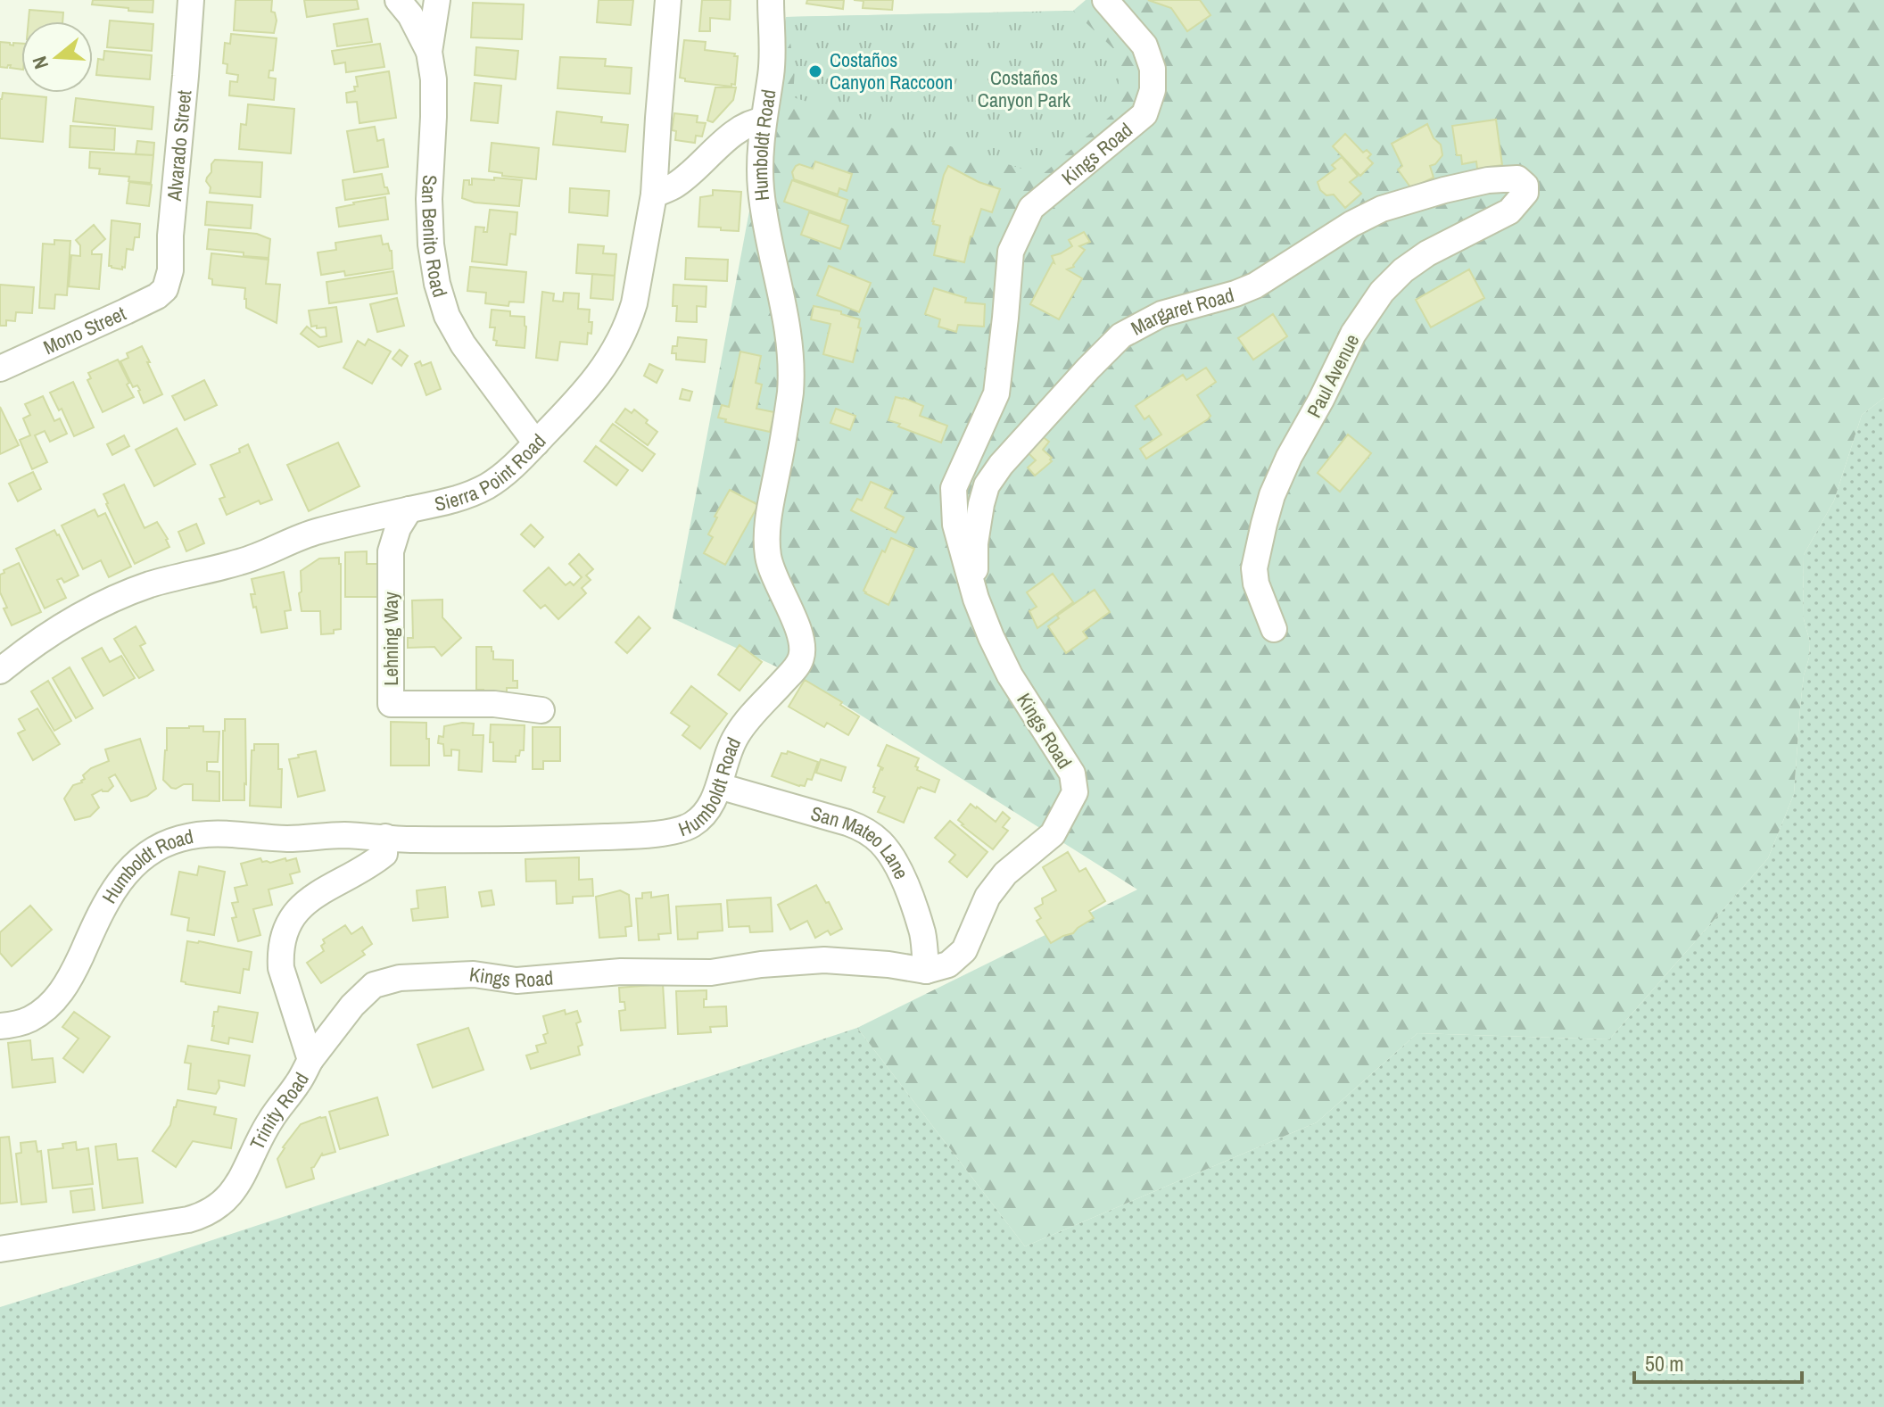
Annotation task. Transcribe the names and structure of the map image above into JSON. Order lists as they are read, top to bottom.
{
  "streets": {
    "street": [
      "Alvarado Street",
      "Humboldt Road",
      "Kings Road",
      "San Benito Road",
      "Margaret Road",
      "Mono Street",
      "Paul Avenue",
      "Sierra Point Road",
      "Lehning Way",
      "San Mateo Lane",
      "Trinity Road"
    ]
  },
  "crossings": [
    ["Alvarado Street", "Mono Street"],
    ["Humboldt Road", "San Mateo Lane"],
    ["Humboldt Road", "Trinity Road"],
    ["Kings Road", "Margaret Road"],
    ["Kings Road", "San Mateo Lane"],
    ["Kings Road", "Trinity Road"],
    ["San Benito Road", "Sierra Point Road"],
    ["Margaret Road", "Paul Avenue"],
    ["Sierra Point Road", "Lehning Way"]
  ],
  "parks": ["Costaños Canyon Park"],
  "places": ["Costaños Canyon Raccoon"],
  "scale_bar": "50 m",
  "north": "left"
}
